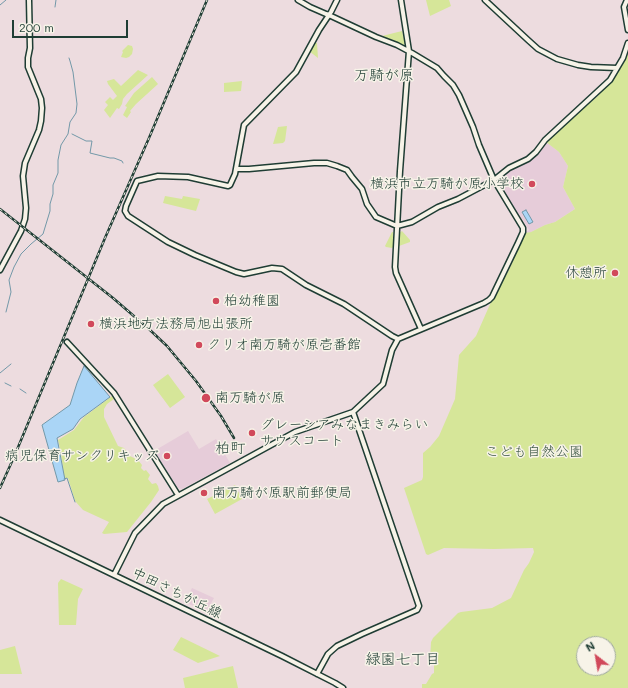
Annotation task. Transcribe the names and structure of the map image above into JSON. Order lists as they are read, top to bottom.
{
  "streets": {
    "street": ["中田さちが丘線"]
  },
  "districts": ["万騎が原", "柏町", "緑園七丁目"],
  "parks": ["こども自然公園"],
  "places": [
    "横浜市立万騎が原小学校",
    "休憩所",
    "柏幼稚園",
    "横浜地方法務局旭出張所",
    "クリオ南万騎が原壱番館",
    "南万騎が原",
    "グレーシアみなまきみらい サウスコート",
    "病児保育サンクリキッズ",
    "南万騎が原駅前郵便局"
  ],
  "scale_bar": "200 m",
  "north": "top left"
}
